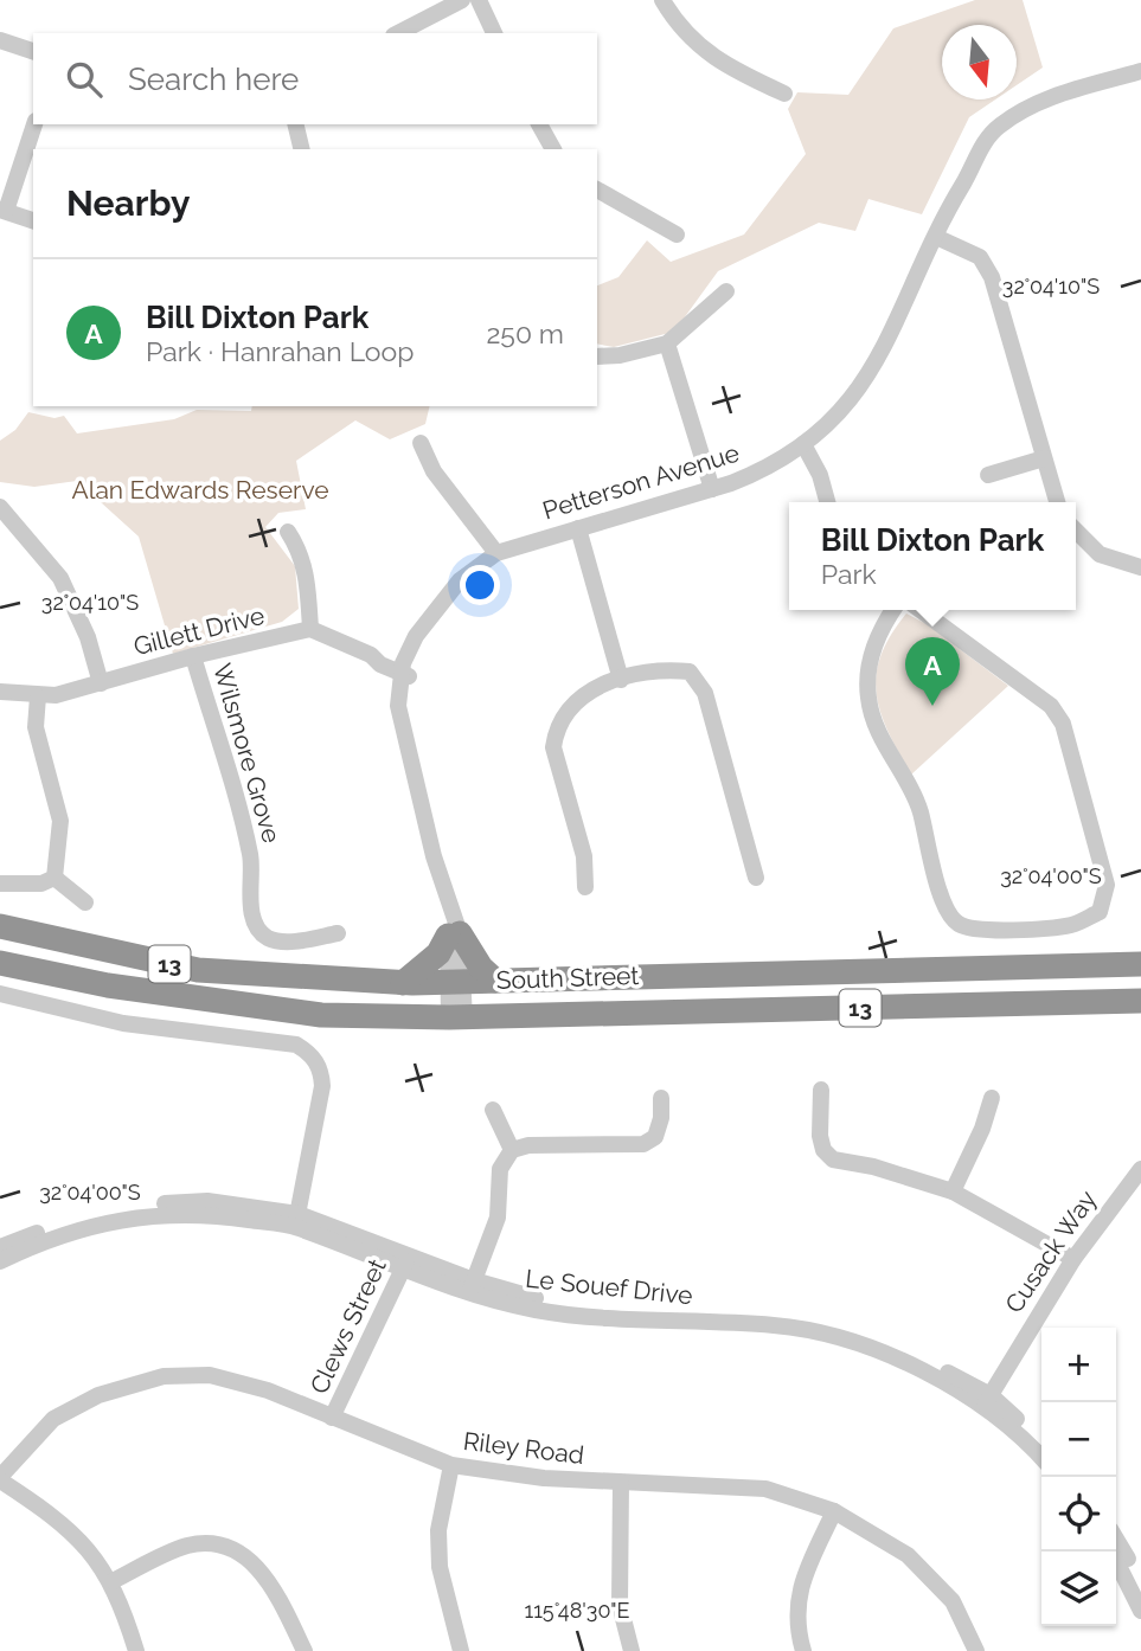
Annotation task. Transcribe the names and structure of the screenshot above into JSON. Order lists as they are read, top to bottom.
{
  "streets": {
    "highway": ["13", "South Street"],
    "street": [
      "Petterson Avenue",
      "Gillett Drive",
      "Wilsmore Grove",
      "Cusack Way",
      "Le Souef Drive",
      "Clews Street",
      "Riley Road"
    ]
  },
  "crossings": [
    ["Petterson Avenue", "South Street"],
    ["Gillett Drive", "Wilsmore Grove"],
    ["Cusack Way", "Le Souef Drive"],
    ["Le Souef Drive", "Clews Street"],
    ["Clews Street", "Riley Road"]
  ],
  "parks": ["Alan Edwards Reserve"],
  "north": "bottom",
  "page": {
    "search": "Search here",
    "heading": "Nearby",
    "list": [
      {
        "mark": "A",
        "name": "Bill Dixton Park",
        "note": "Park · Hanrahan Loop",
        "value": "250 m"
      }
    ],
    "popup": ["Bill Dixton Park", "Park"],
    "pins": "A",
    "map_buttons": ["+", "−"]
  },
  "coordinates": ["32°04'10\"S", "32°04'00\"S", "115°48'30\"E"]
}
